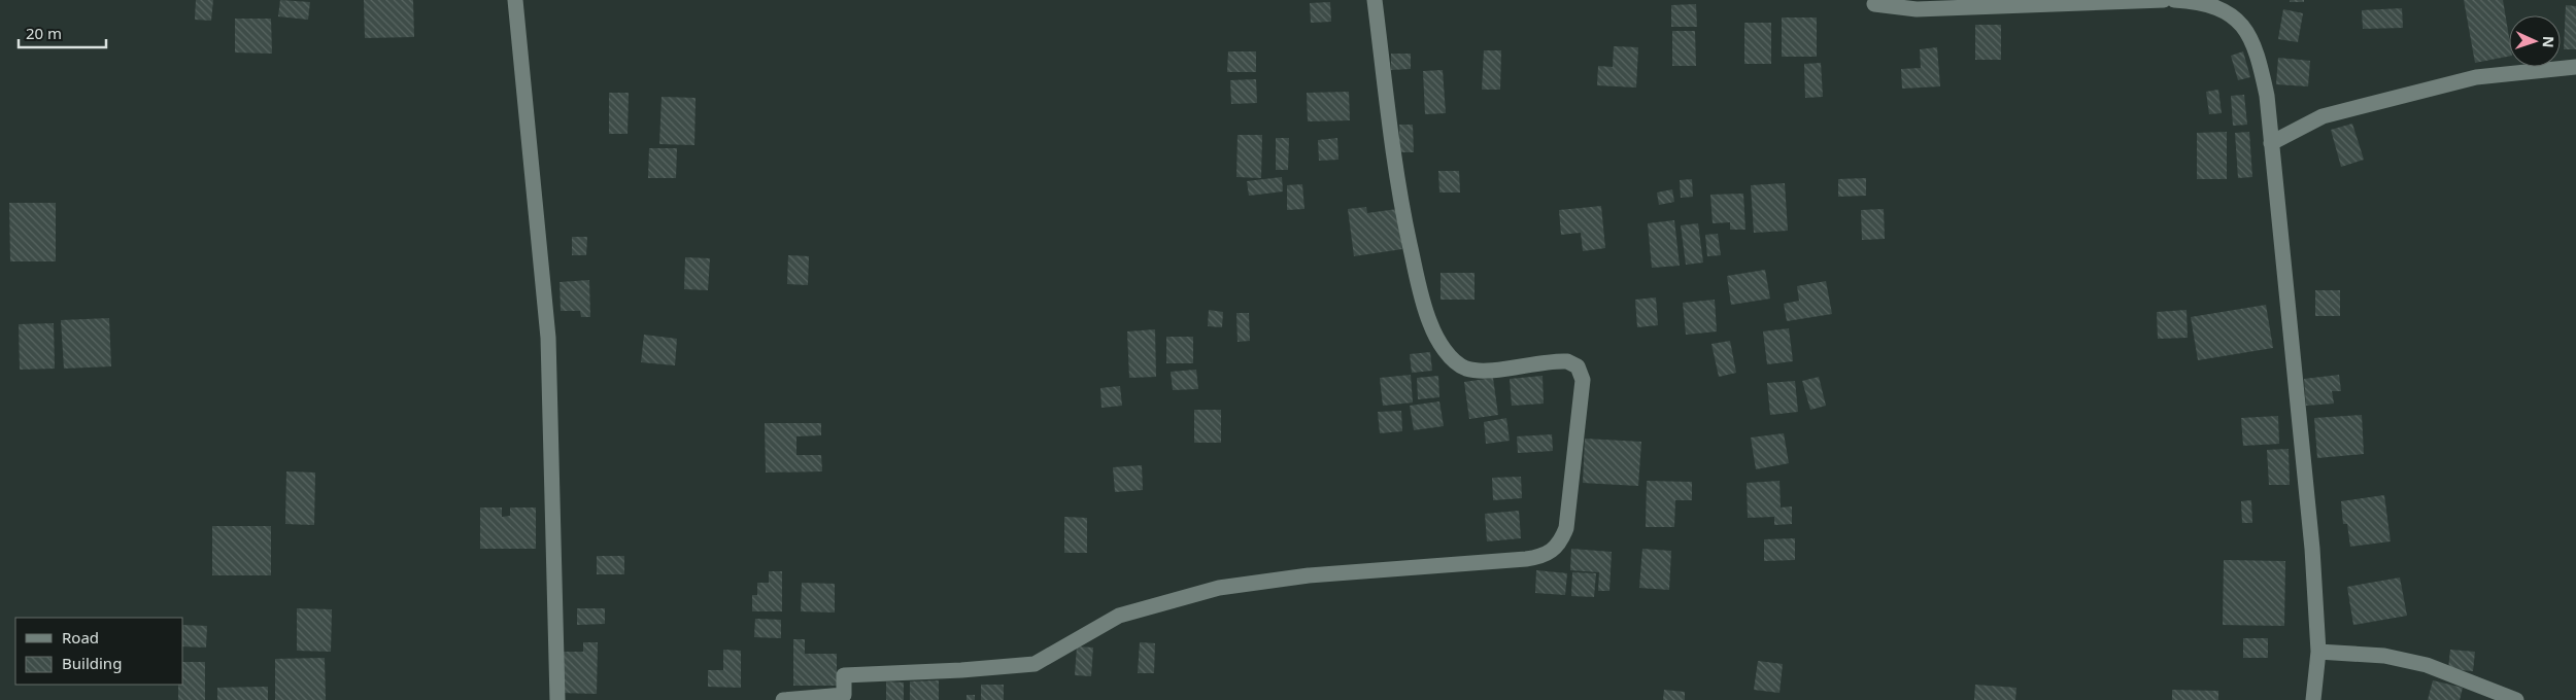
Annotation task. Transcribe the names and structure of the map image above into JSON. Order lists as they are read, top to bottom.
{
  "legend": ["Road", "Building"],
  "scale_bar": "20 m",
  "north": "right"
}
